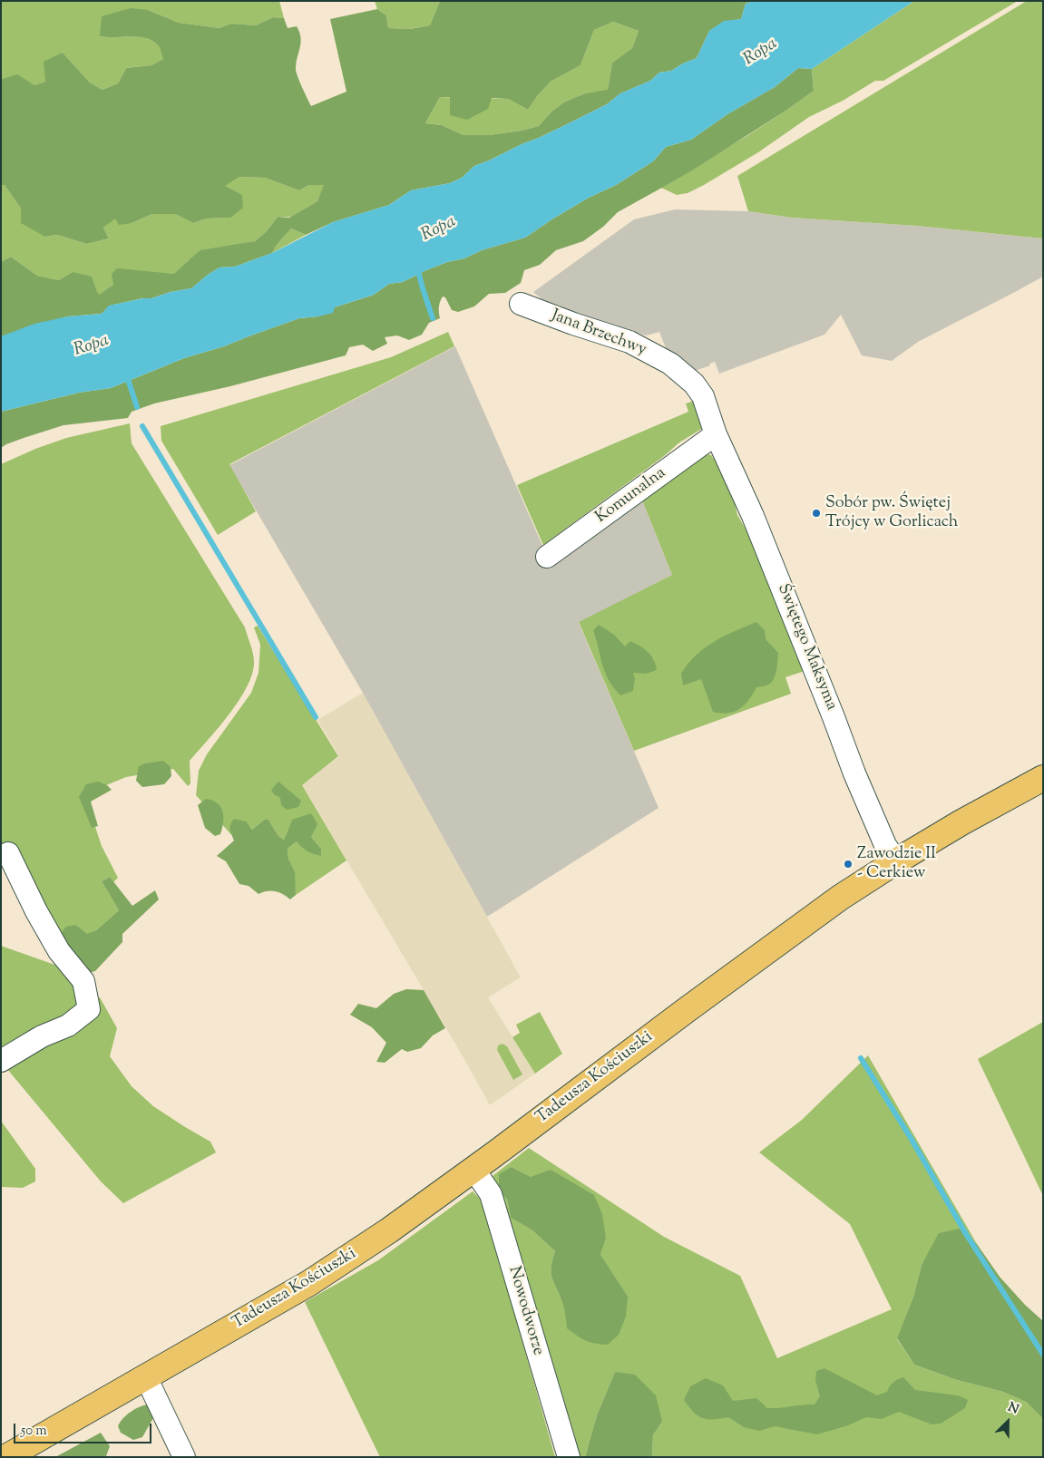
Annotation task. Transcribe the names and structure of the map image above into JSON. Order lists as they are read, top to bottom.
{
  "streets": {
    "main road": ["Tadeusza Kościuszki"],
    "street": [
      "Jana Brzechwy",
      "Komunalna",
      "Świętego Maksyma",
      "Nowodworze"
    ]
  },
  "crossings": [
    ["Jana Brzechwy", "Komunalna"],
    ["Jana Brzechwy", "Świętego Maksyma"],
    ["Komunalna", "Świętego Maksyma"],
    ["Świętego Maksyma", "Tadeusza Kościuszki"],
    ["Tadeusza Kościuszki", "Nowodworze"]
  ],
  "water": ["Ropa"],
  "places": ["Sobór pw. Świętej Trójcy w Gorlicach", "Zawodzie II - Cerkiew"],
  "scale_bar": "50 m",
  "north": "top right"
}
